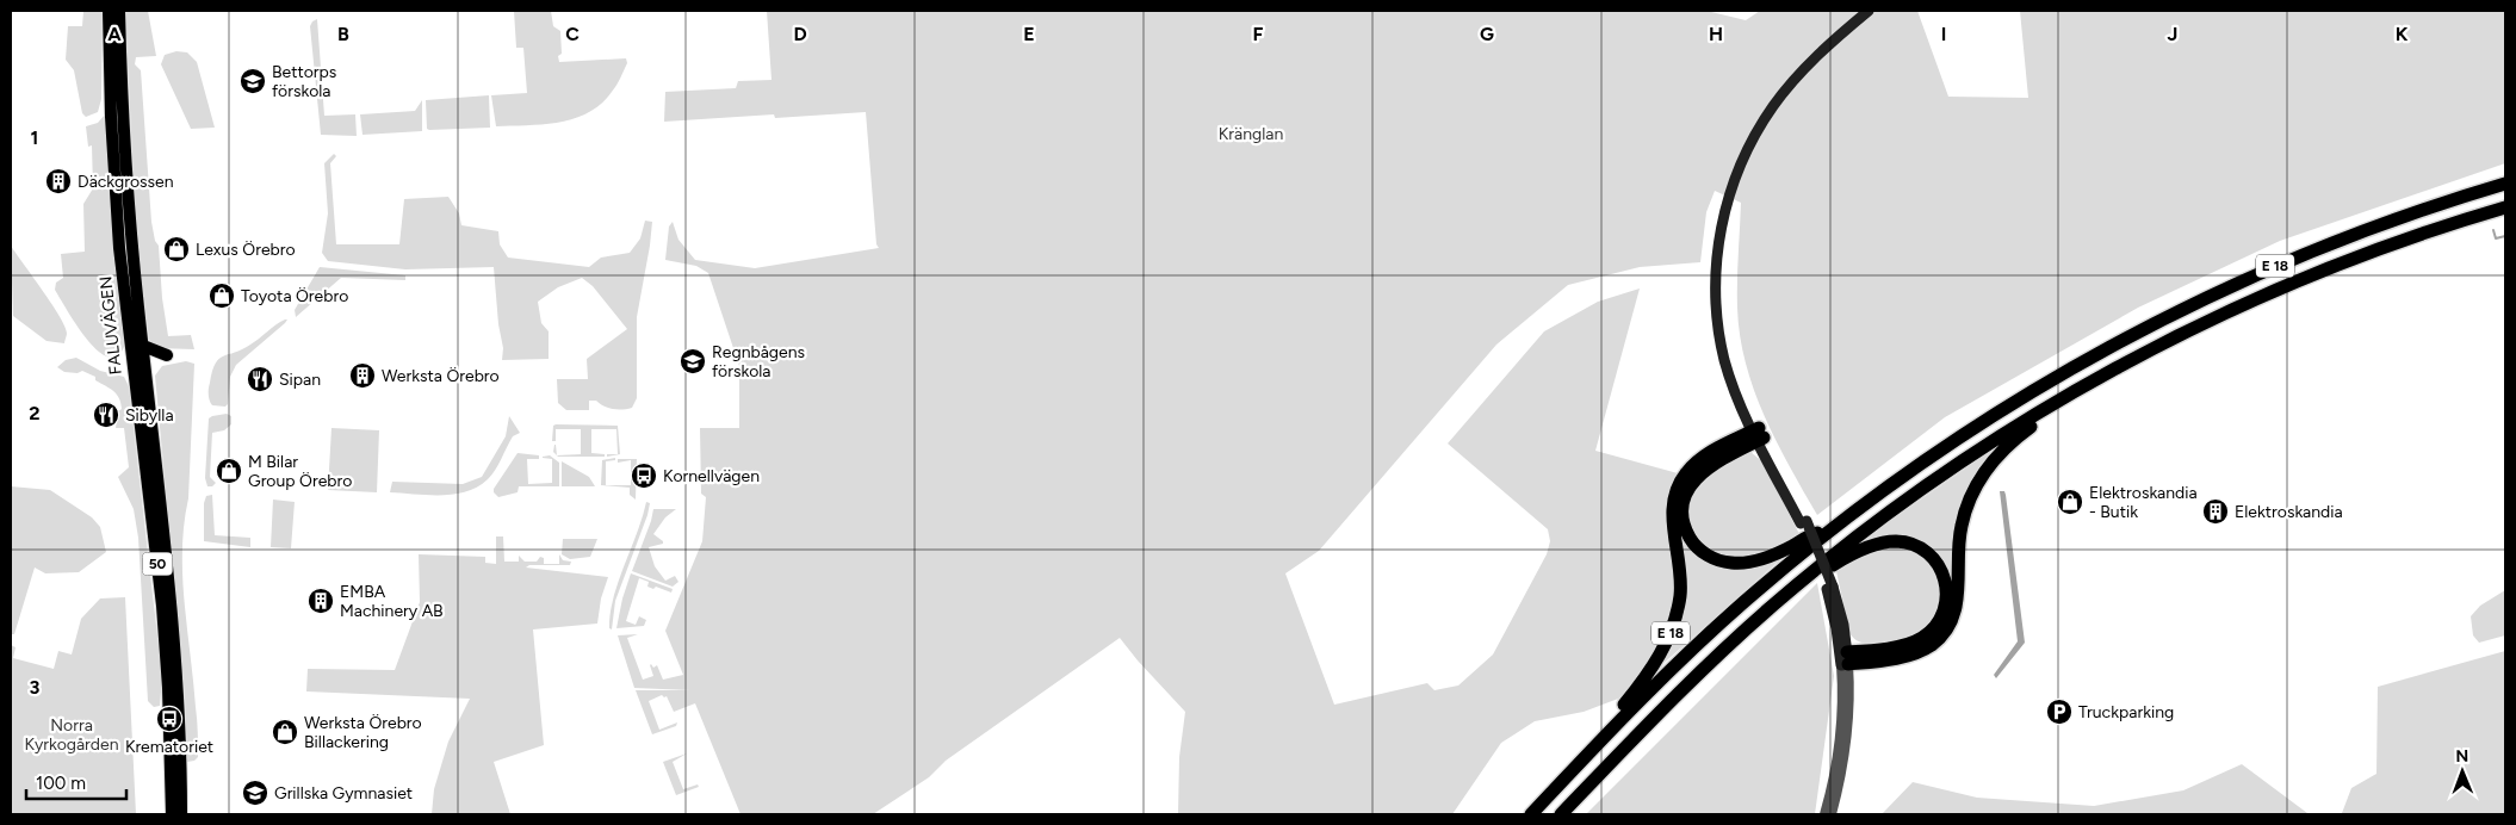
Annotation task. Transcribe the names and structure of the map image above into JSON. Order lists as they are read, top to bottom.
{
  "streets": {
    "highway": ["E 18", "FALUVÄGEN", "50"]
  },
  "parks": ["Kränglan", "Norra Kyrkogården"],
  "places": {
    "school or university": ["Bettorps förskola", "Regnbågens förskola", "Grillska Gymnasiet"],
    "building": [
      "Däckgrossen",
      "Werksta Örebro",
      "Elektroskandia",
      "EMBA Machinery AB"
    ],
    "shop": [
      "Lexus Örebro",
      "Toyota Örebro",
      "M Bilar Group Örebro",
      "Elektroskandia - Butik",
      "Werksta Örebro Billackering"
    ],
    "restaurant": ["Sipan", "Sibylla"],
    "bus stop": ["Kornellvägen", "Krematoriet"],
    "parking": ["Truckparking"]
  },
  "scale_bar": "100 m",
  "north": "top",
  "grid": {
    "columns": [
      "A",
      "B",
      "C",
      "D",
      "E",
      "F",
      "G",
      "H",
      "I",
      "J",
      "K"
    ],
    "rows": ["1", "2", "3"]
  }
}
